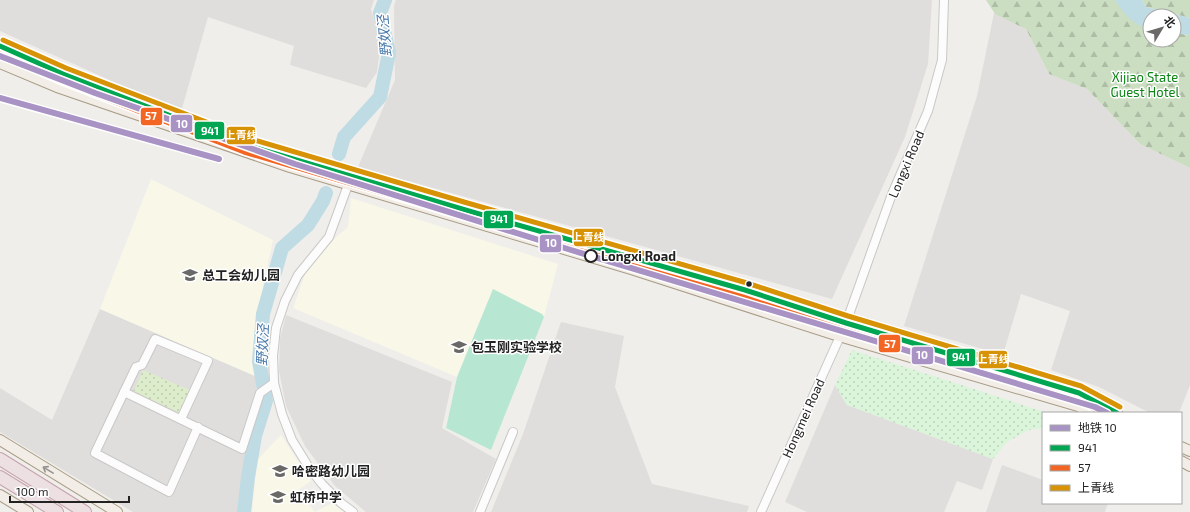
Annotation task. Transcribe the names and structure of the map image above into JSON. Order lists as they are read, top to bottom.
{
  "streets": {
    "street": ["Longxi Road", "Hongmei Road"]
  },
  "crossings": [
    ["Longxi Road", "Hongmei Road"]
  ],
  "water": ["野奴泾"],
  "parks": ["Xijiao State Guest Hotel"],
  "places": {
    "other": ["Longxi Road"],
    "school or university": [
      "总工会幼儿园",
      "包玉刚实验学校",
      "哈密路幼儿园",
      "虹桥中学"
    ]
  },
  "lines": [
    "transit line 上青线",
    "transit line 941",
    "transit line 57",
    "metro line 10"
  ],
  "legend": [
    "地铁 10",
    "941",
    "57",
    "上青线"
  ],
  "scale_bar": "100 m",
  "north": "top right"
}
